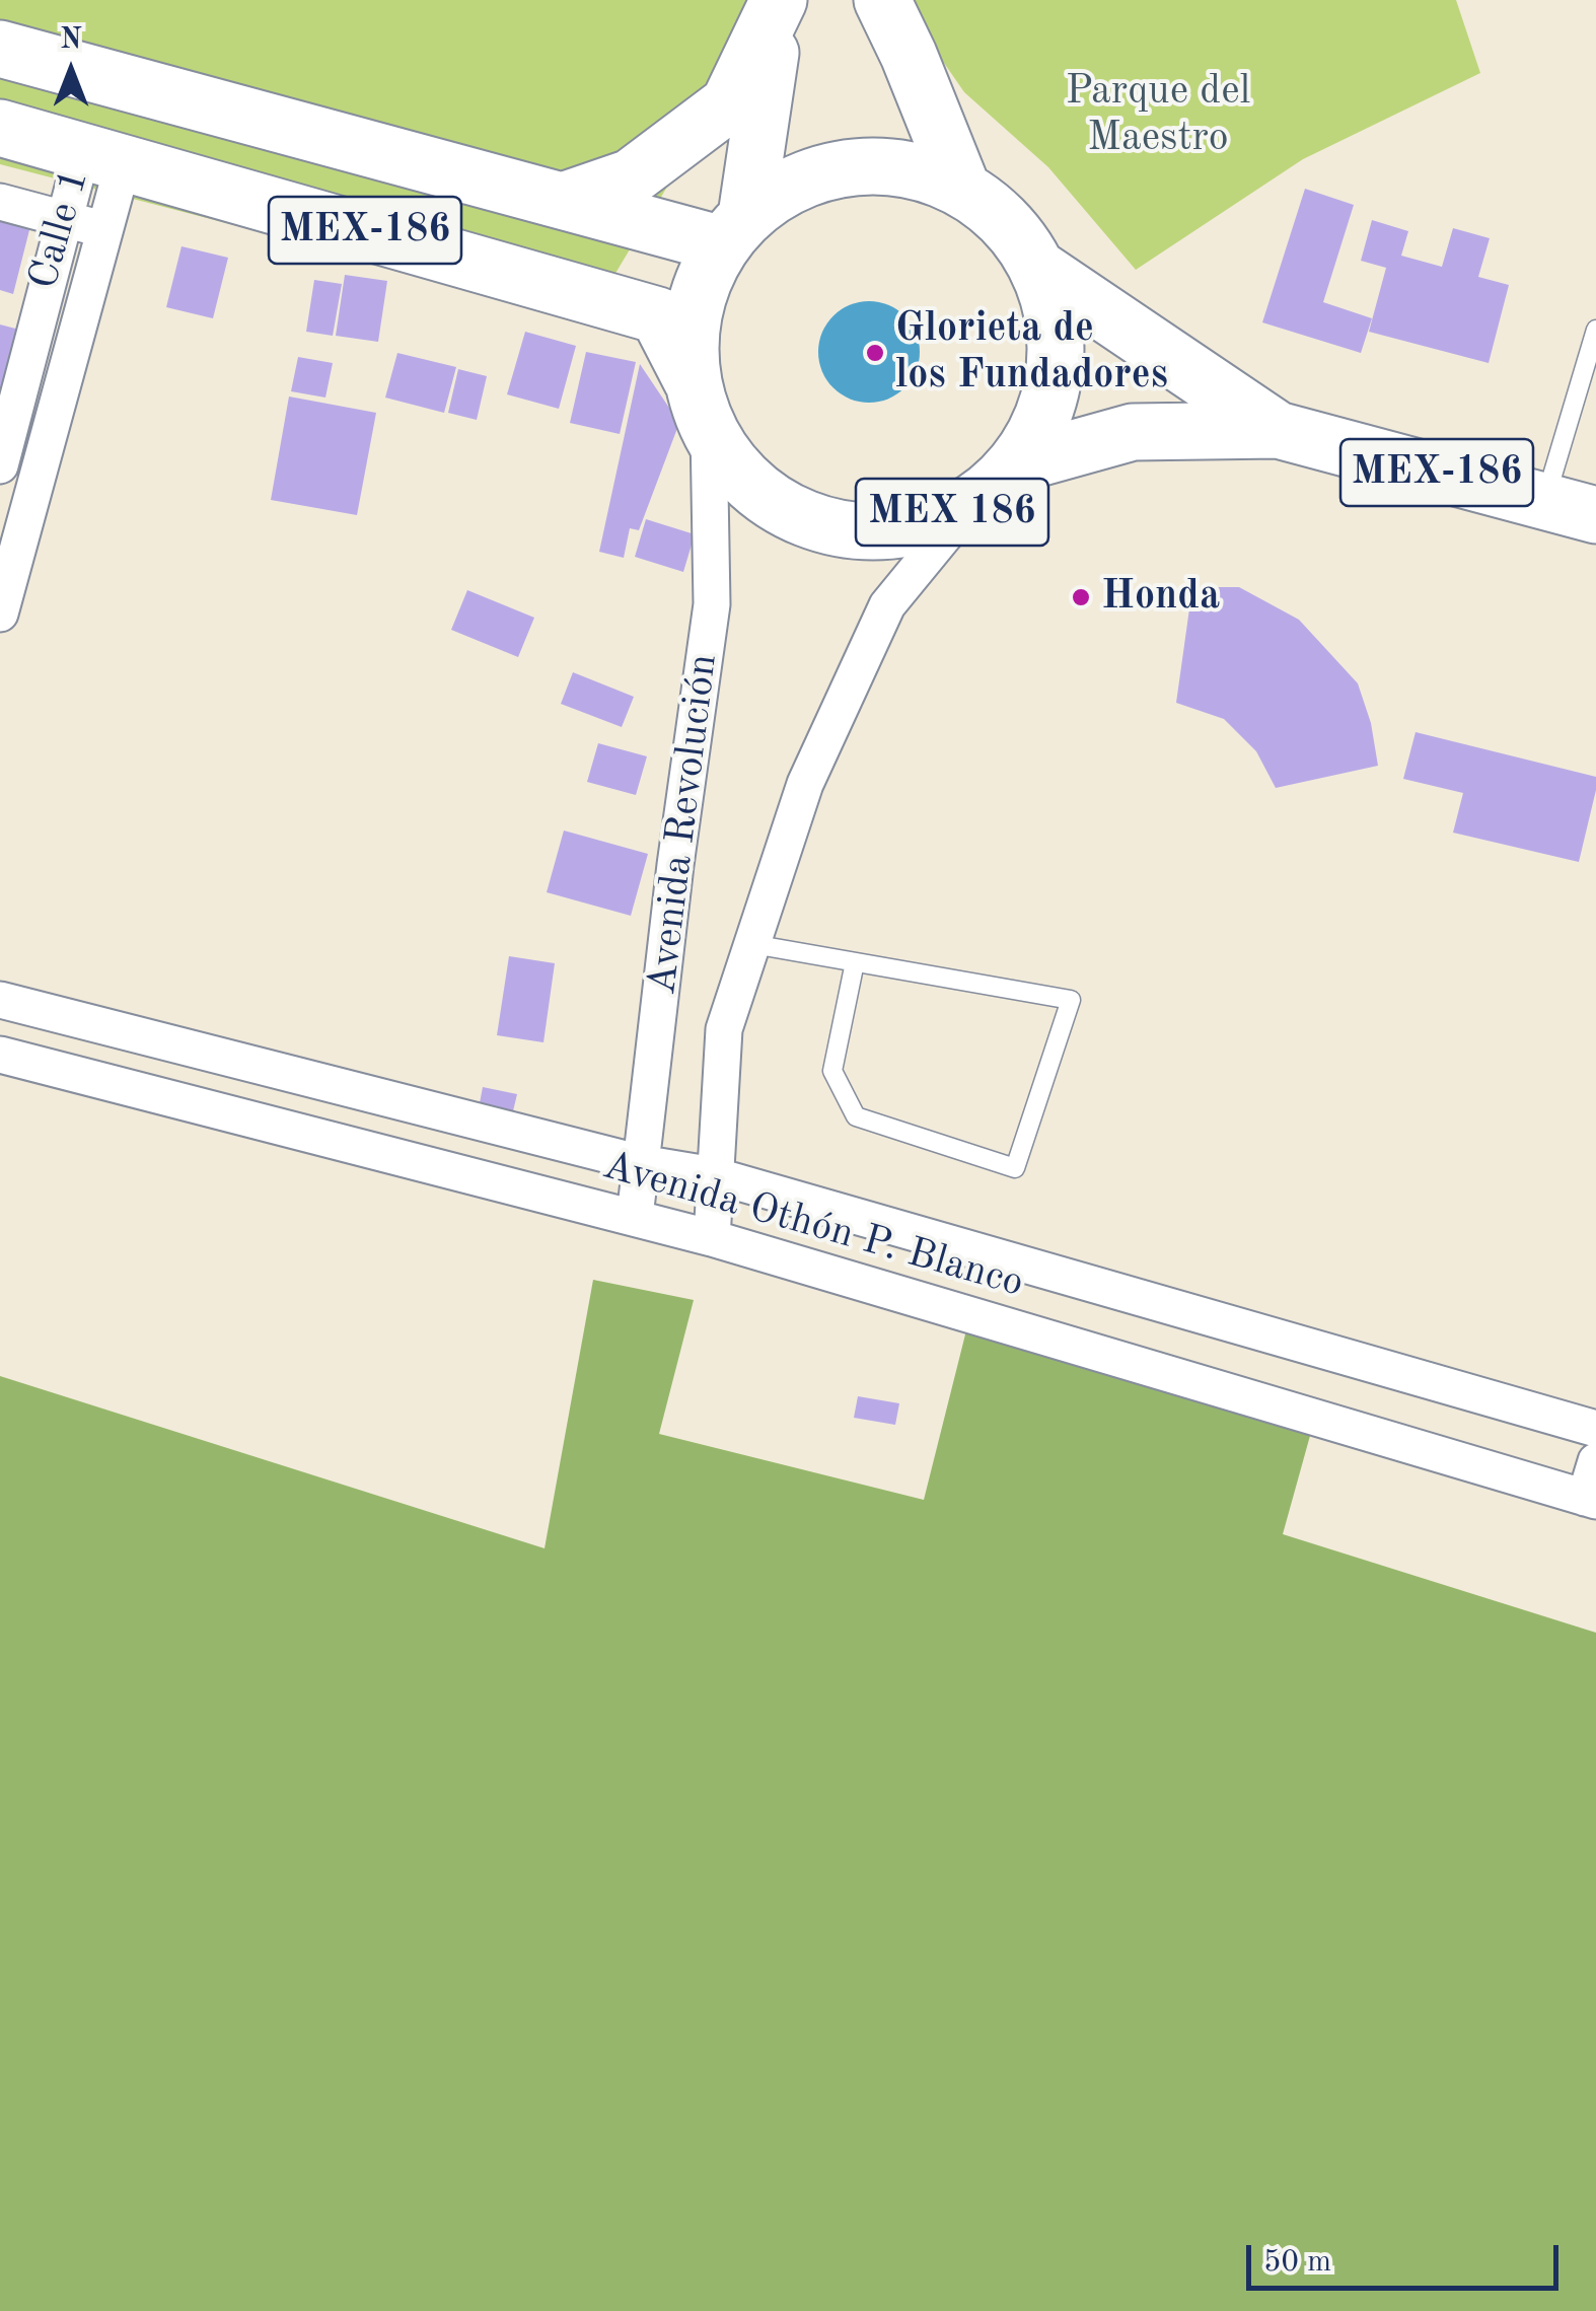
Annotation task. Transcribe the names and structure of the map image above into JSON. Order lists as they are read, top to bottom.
{
  "streets": {
    "main road": ["MEX-186", "MEX 186"],
    "street": ["Calle 1", "Avenida Revolución", "Avenida Othón P. Blanco"]
  },
  "crossings": [
    ["Calle 1", "MEX-186"],
    ["MEX-186", "MEX 186"],
    ["MEX-186", "Avenida Revolución"],
    ["MEX 186", "Avenida Revolución"],
    ["Avenida Revolución", "Avenida Othón P. Blanco"]
  ],
  "parks": ["Parque del Maestro"],
  "places": ["Glorieta de los Fundadores", "Honda"],
  "scale_bar": "50 m",
  "north": "top"
}
